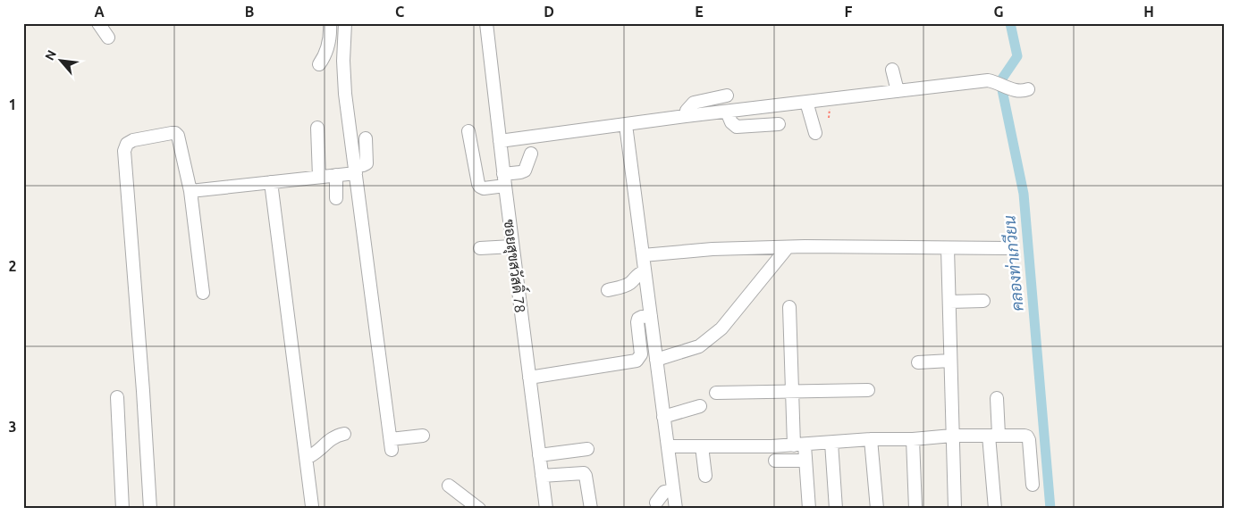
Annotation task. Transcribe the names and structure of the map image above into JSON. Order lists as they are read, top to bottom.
{
  "streets": {
    "street": ["ซอยสุขสวัสดิ์ 78"]
  },
  "water": ["คลองท่าเกวียน"],
  "north": "top left",
  "grid": {
    "columns": [
      "A",
      "B",
      "C",
      "D",
      "E",
      "F",
      "G",
      "H"
    ],
    "rows": ["1", "2", "3"]
  }
}
